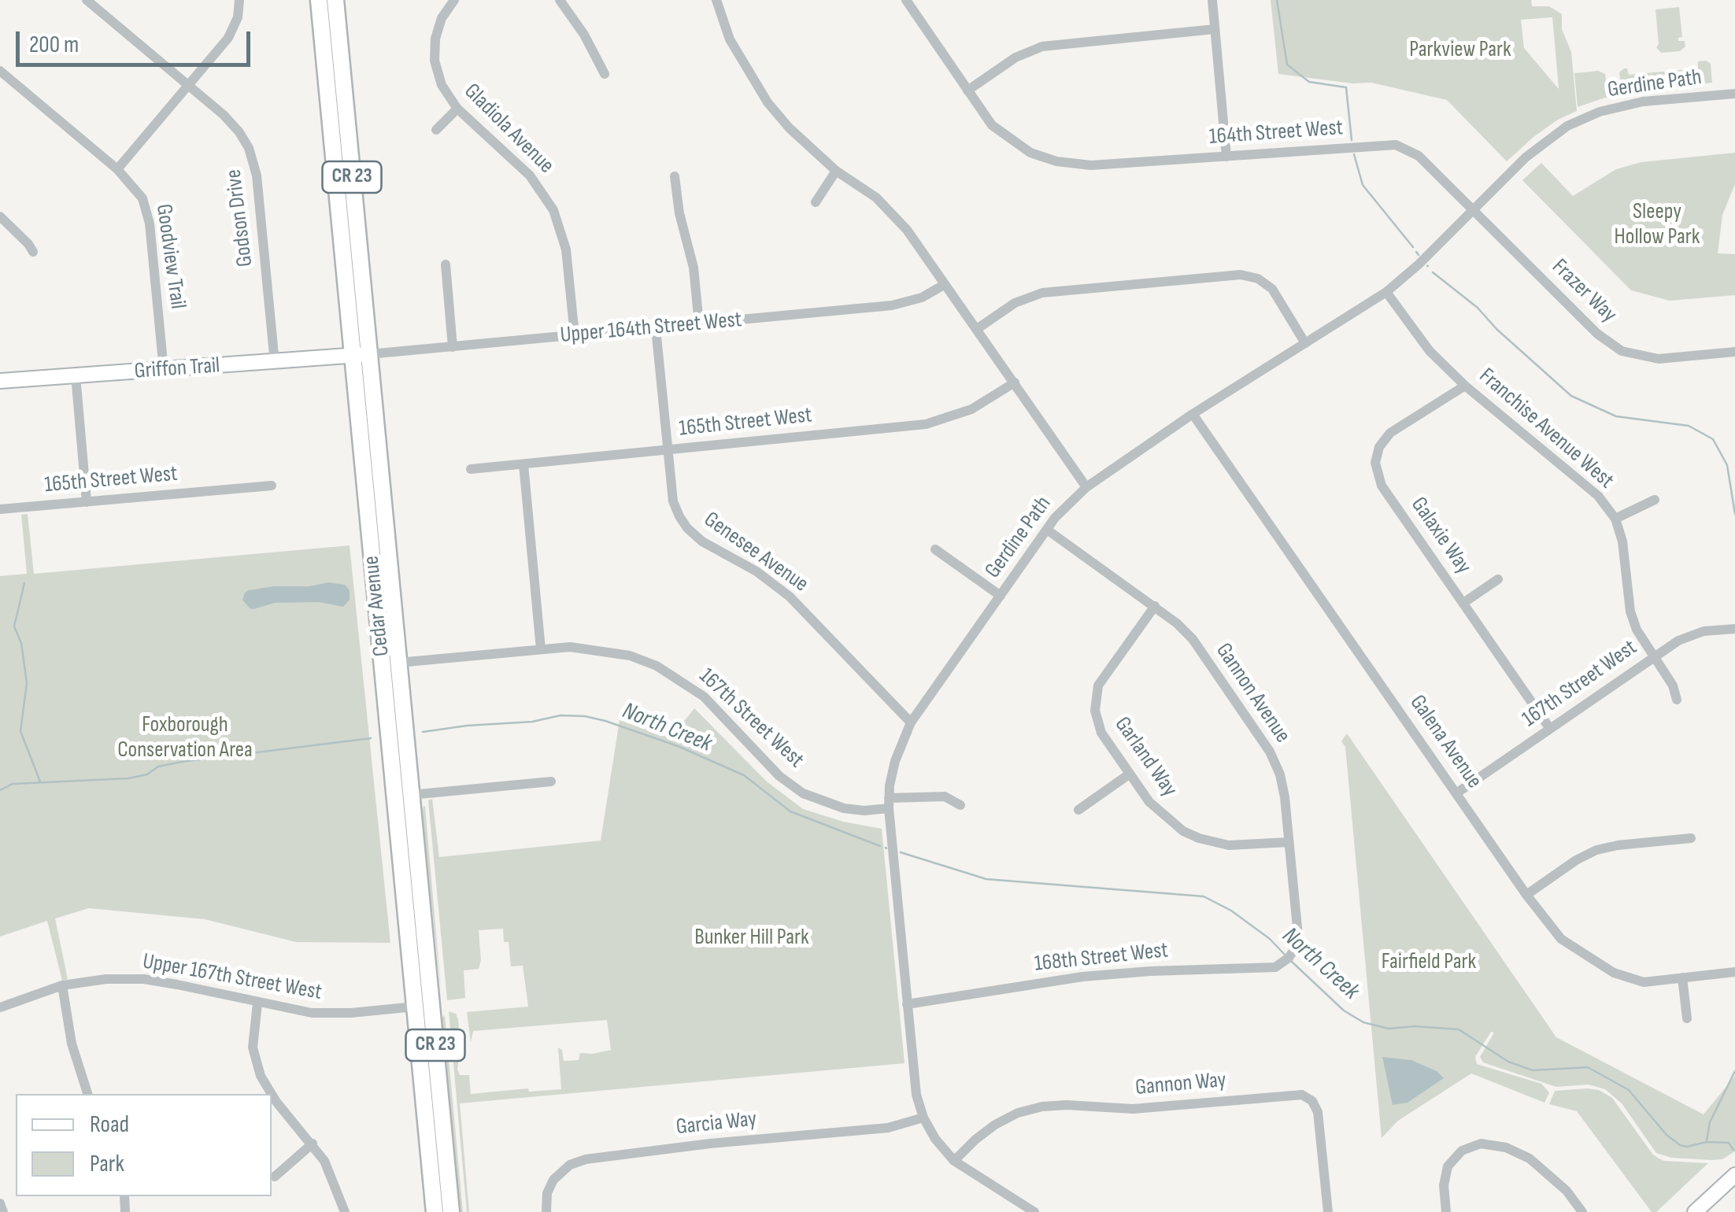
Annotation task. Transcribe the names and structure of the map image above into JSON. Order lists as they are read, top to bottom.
{
  "streets": {
    "main road": ["CR 23", "Cedar Avenue"],
    "street": [
      "Gerdine Path",
      "Gladiola Avenue",
      "164th Street West",
      "Godson Drive",
      "Goodview Trail",
      "Frazer Way",
      "Upper 164th Street West",
      "Griffon Trail",
      "165th Street West",
      "Franchise Avenue West",
      "Galaxie Way",
      "Genesee Avenue",
      "167th Street West",
      "Gannon Avenue",
      "Galena Avenue",
      "Garland Way",
      "168th Street West",
      "Upper 167th Street West",
      "Gannon Way",
      "Garcia Way"
    ]
  },
  "crossings": [
    ["Gerdine Path", "164th Street West"],
    ["Gerdine Path", "Frazer Way"],
    ["Gerdine Path", "Franchise Avenue West"],
    ["Gerdine Path", "Genesee Avenue"],
    ["Gerdine Path", "167th Street West"],
    ["Gerdine Path", "Gannon Avenue"],
    ["Gerdine Path", "Galena Avenue"],
    ["Gerdine Path", "168th Street West"],
    ["Gerdine Path", "Gannon Way"],
    ["Gerdine Path", "Garcia Way"],
    ["Gladiola Avenue", "Upper 164th Street West"],
    ["164th Street West", "Frazer Way"],
    ["Godson Drive", "Griffon Trail"],
    ["Goodview Trail", "Griffon Trail"],
    ["Upper 164th Street West", "Griffon Trail"],
    ["Upper 164th Street West", "Genesee Avenue"],
    ["Upper 164th Street West", "Cedar Avenue"],
    ["Griffon Trail", "Cedar Avenue"],
    ["165th Street West", "Genesee Avenue"],
    ["Franchise Avenue West", "Galaxie Way"],
    ["Franchise Avenue West", "167th Street West"],
    ["Galaxie Way", "167th Street West"],
    ["Cedar Avenue", "167th Street West"],
    ["Cedar Avenue", "Upper 167th Street West"],
    ["167th Street West", "Galena Avenue"],
    ["Gannon Avenue", "Garland Way"],
    ["Gannon Avenue", "168th Street West"]
  ],
  "water": ["North Creek"],
  "parks": [
    "Parkview Park",
    "Sleepy Hollow Park",
    "Foxborough Conservation Area",
    "Bunker Hill Park",
    "Fairfield Park"
  ],
  "legend": ["Road", "Park"],
  "scale_bar": "200 m"
}
